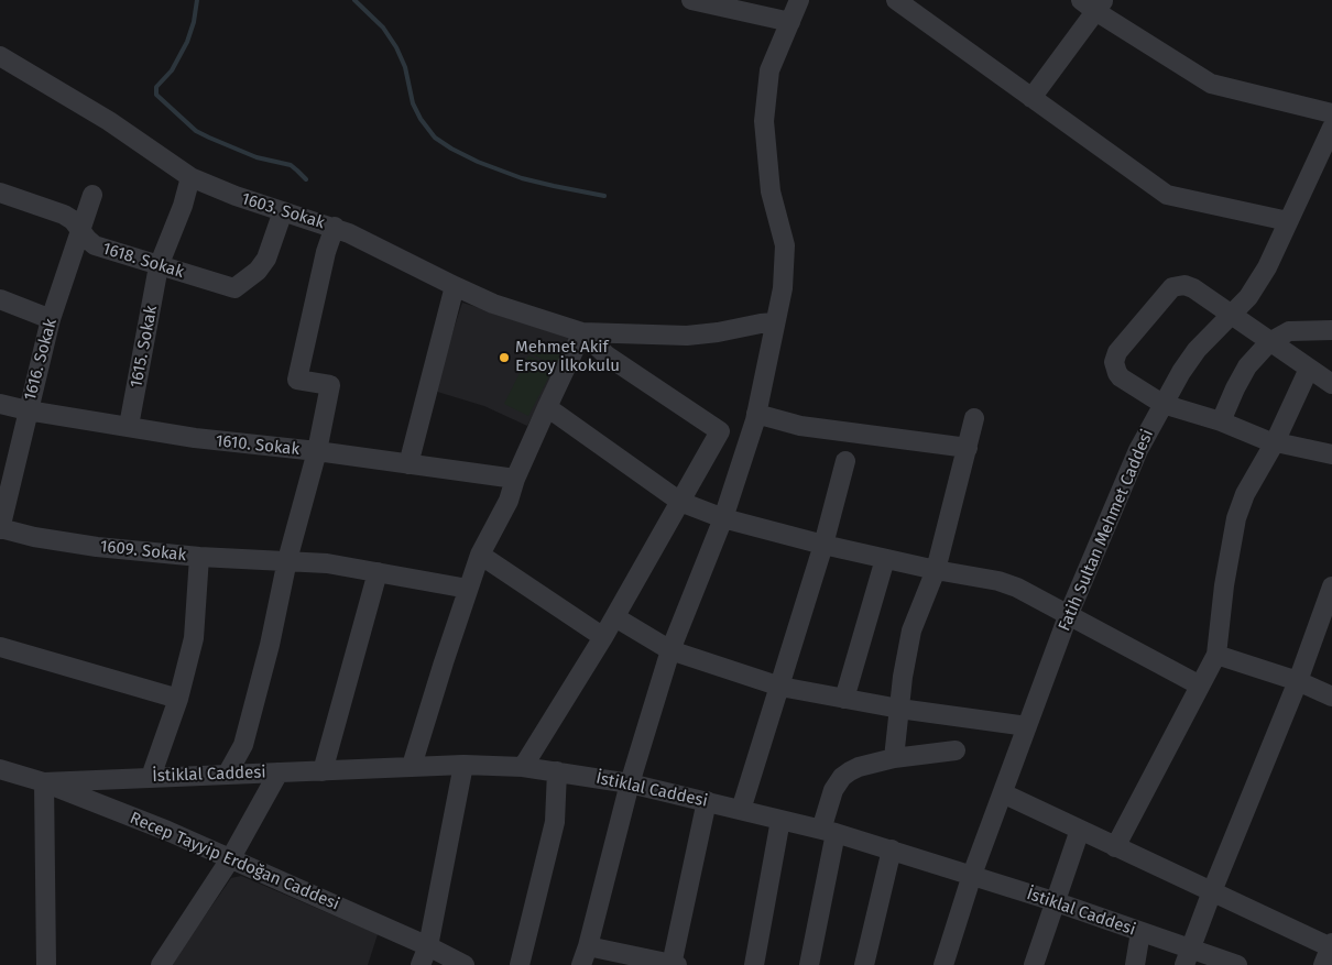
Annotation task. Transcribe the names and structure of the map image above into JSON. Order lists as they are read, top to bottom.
{
  "streets": {
    "street": [
      "1603. Sokak",
      "1618. Sokak",
      "1615. Sokak",
      "1616. Sokak",
      "1610. Sokak",
      "Fatih Sultan Mehmet Caddesi",
      "1609. Sokak",
      "İstiklal Caddesi",
      "Recep Tayyip Erdoğan Caddesi"
    ]
  },
  "crossings": [
    ["1603. Sokak", "1618. Sokak"],
    ["1603. Sokak", "1615. Sokak"],
    ["1618. Sokak", "1615. Sokak"],
    ["1618. Sokak", "1616. Sokak"],
    ["1615. Sokak", "1610. Sokak"],
    ["1616. Sokak", "1610. Sokak"],
    ["1616. Sokak", "1609. Sokak"],
    ["Fatih Sultan Mehmet Caddesi", "İstiklal Caddesi"],
    ["İstiklal Caddesi", "Recep Tayyip Erdoğan Caddesi"]
  ],
  "places": ["Mehmet Akif Ersoy İlkokulu"]
}
